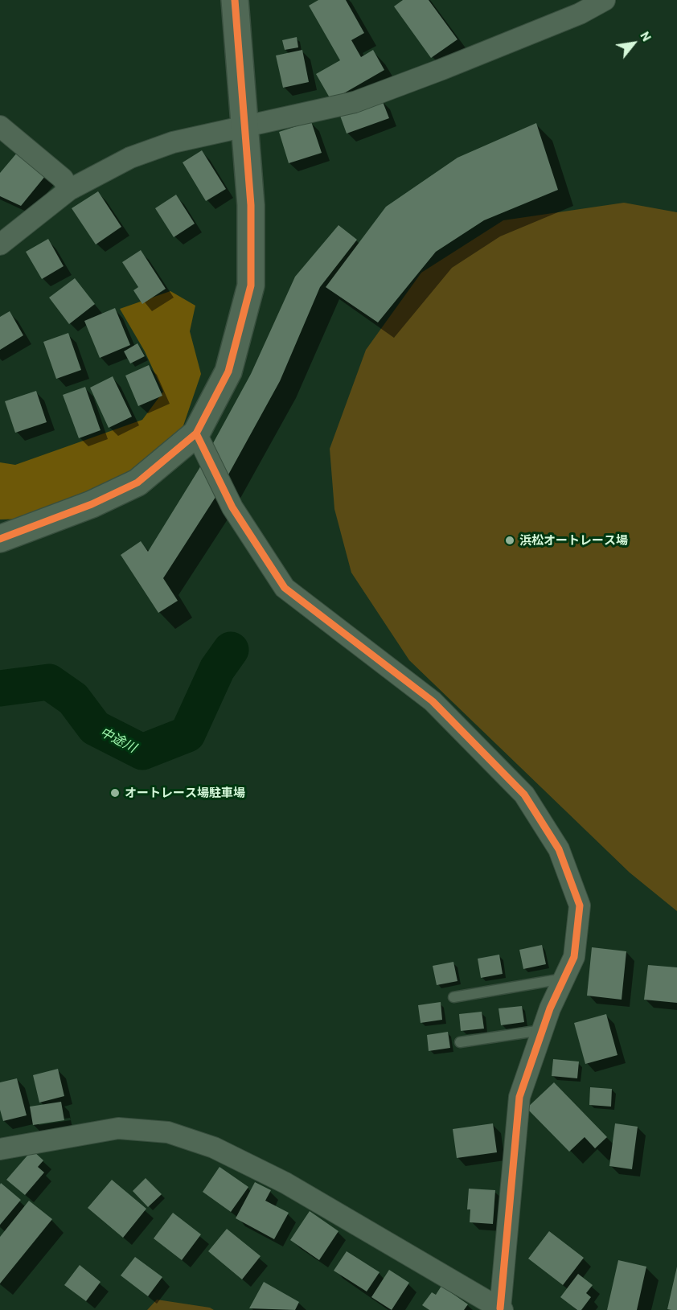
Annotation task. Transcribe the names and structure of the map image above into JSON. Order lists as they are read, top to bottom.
{
  "water": ["中途川"],
  "places": ["浜松オートレース場", "オートレース場駐車場"],
  "north": "top right"
}
